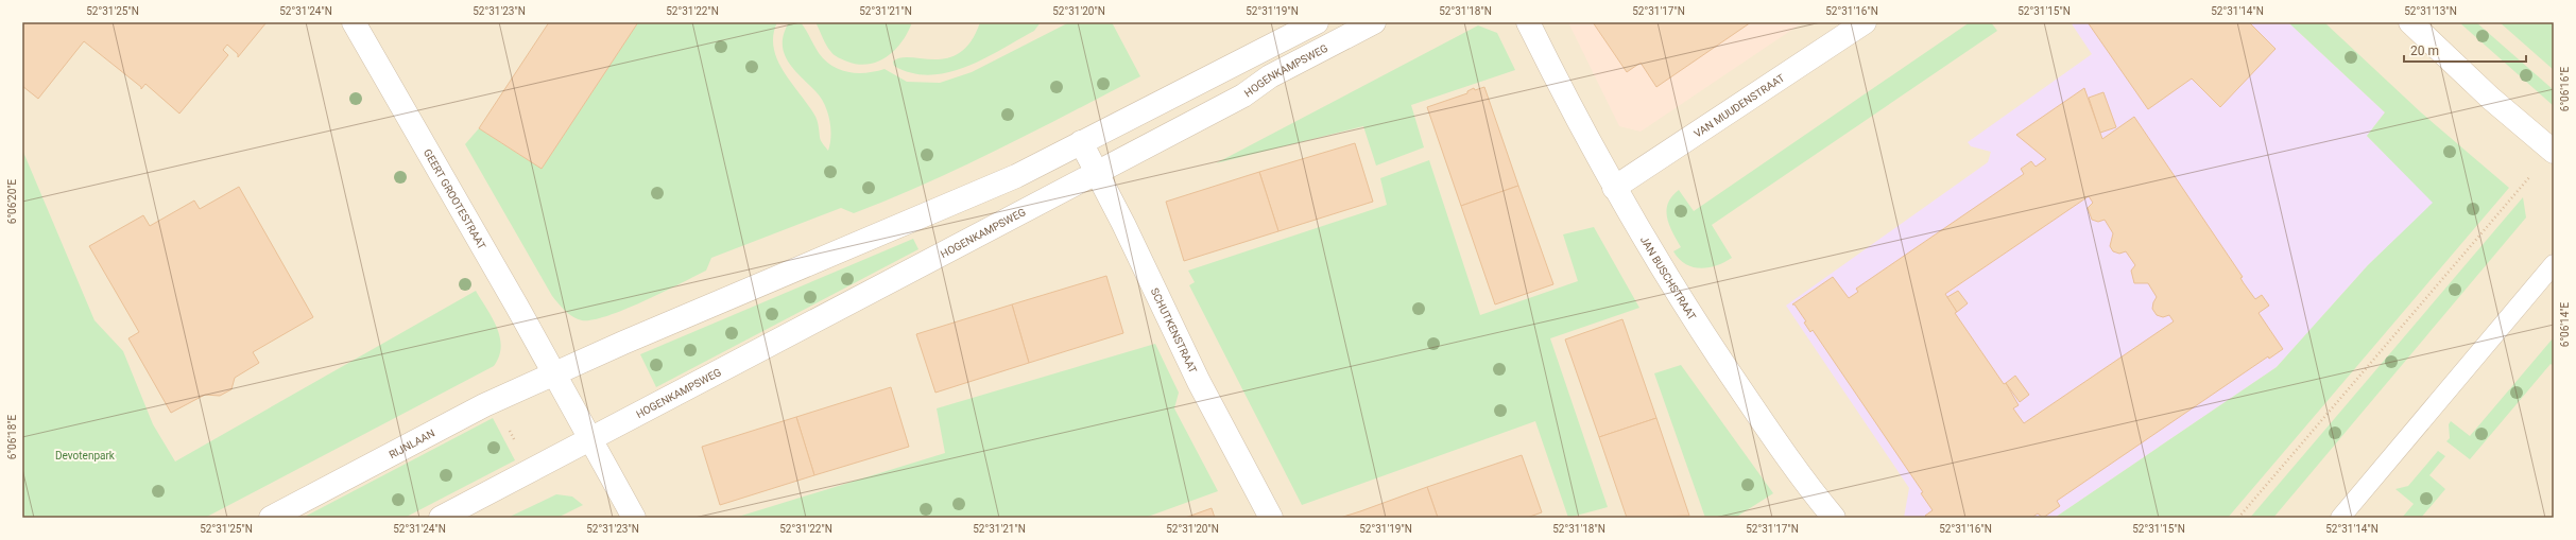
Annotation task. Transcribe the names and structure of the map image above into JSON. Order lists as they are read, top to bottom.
{
  "streets": {
    "street": [
      "HOGENKAMPSWEG",
      "VAN MUUDENSTRAAT",
      "GEERT GROOTESTRAAT",
      "JAN BUSCHSTRAAT",
      "SCHUTKENSTRAAT",
      "RIJNLAAN"
    ]
  },
  "crossings": [
    ["HOGENKAMPSWEG", "GEERT GROOTESTRAAT"],
    ["HOGENKAMPSWEG", "SCHUTKENSTRAAT"],
    ["VAN MUUDENSTRAAT", "JAN BUSCHSTRAAT"],
    ["GEERT GROOTESTRAAT", "RIJNLAAN"]
  ],
  "parks": ["Devotenpark"],
  "scale_bar": "20 m",
  "coordinates": [
    "52°31'25\"N",
    "52°31'24\"N",
    "52°31'23\"N",
    "52°31'22\"N",
    "52°31'21\"N",
    "52°31'20\"N",
    "52°31'19\"N",
    "52°31'18\"N",
    "52°31'17\"N",
    "52°31'16\"N",
    "52°31'15\"N",
    "52°31'14\"N",
    "52°31'13\"N",
    "6°06'16\"E",
    "6°06'20\"E",
    "6°06'14\"E",
    "6°06'18\"E"
  ]
}
